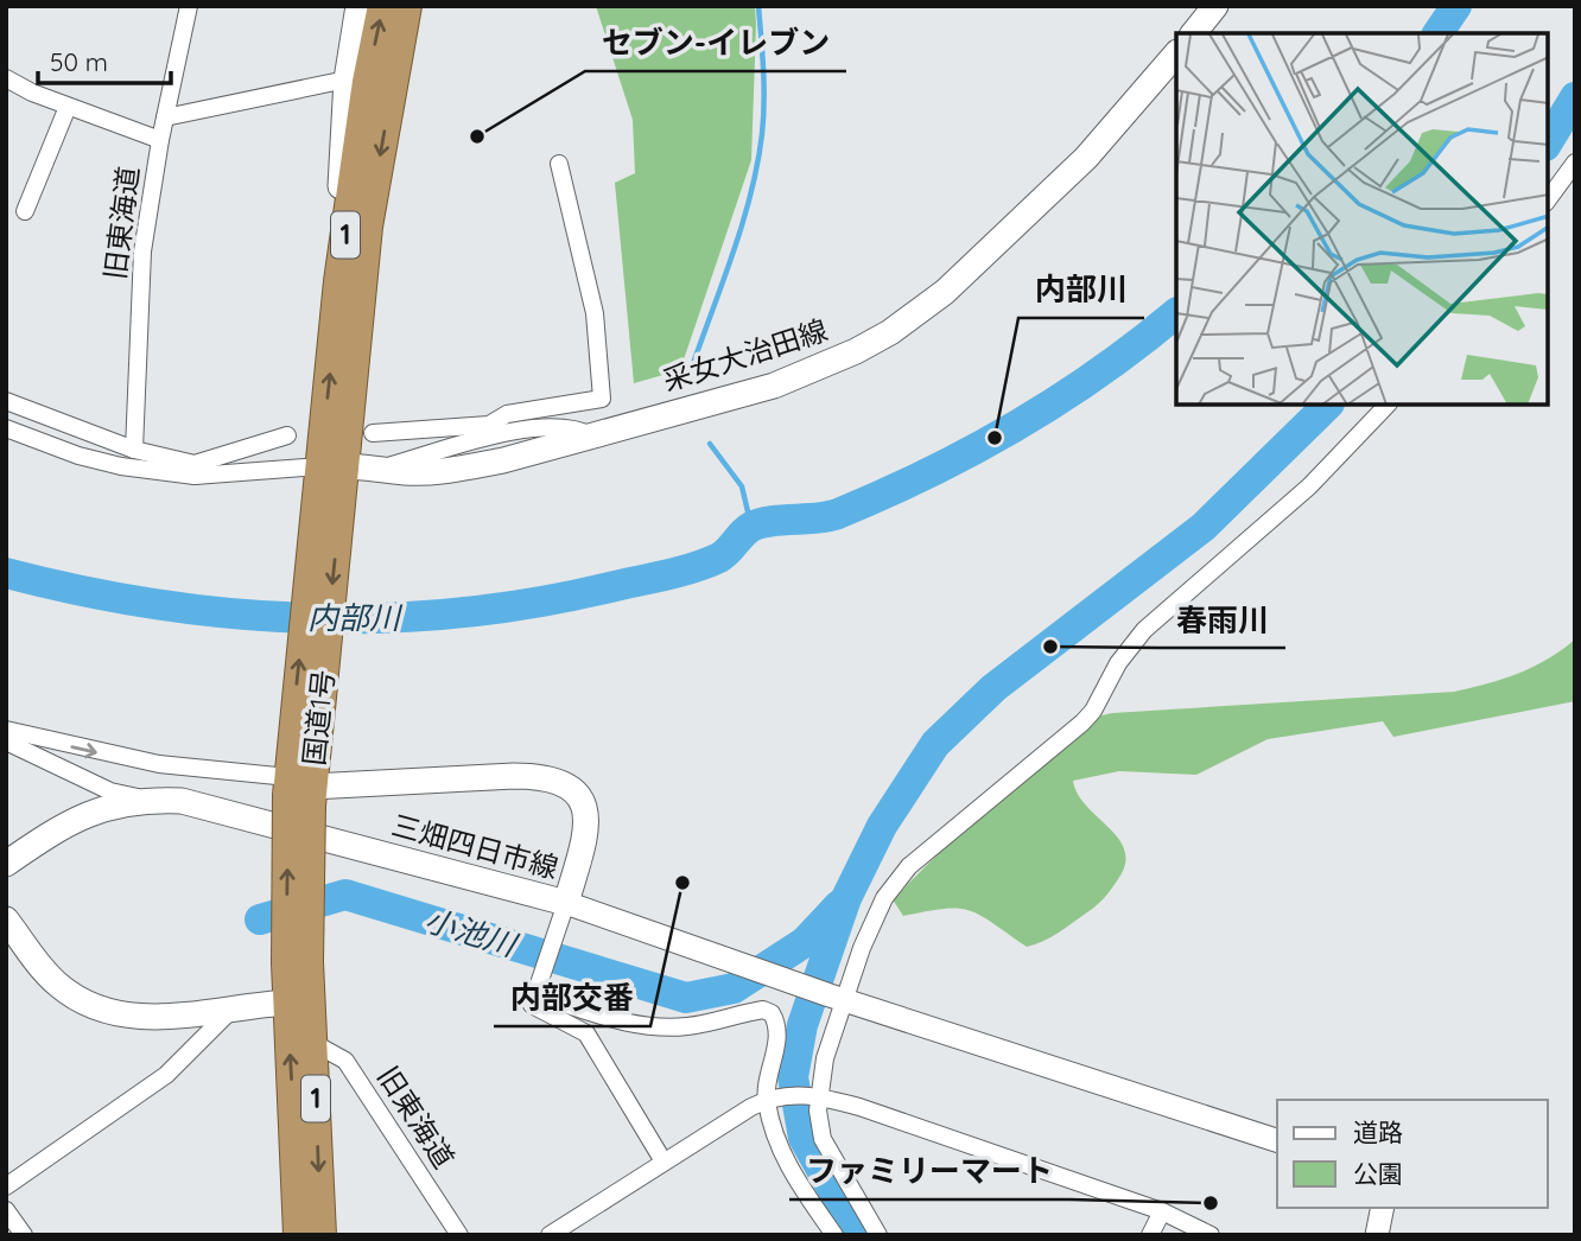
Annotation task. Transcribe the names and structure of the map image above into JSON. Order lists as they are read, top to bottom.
{
  "streets": {
    "highway": ["1", "国道1号"],
    "main road": ["采女大治田線", "三畑四日市線"],
    "street": ["旧東海道"]
  },
  "crossings": [
    ["旧東海道", "国道1号"],
    ["采女大治田線", "国道1号"],
    ["国道1号", "三畑四日市線"]
  ],
  "water": ["内部川", "小池川"],
  "places": [
    "セブン-イレブン",
    "内部川",
    "春雨川",
    "内部交番",
    "ファミリーマート"
  ],
  "legend": ["道路", "公園"],
  "scale_bar": "50 m"
}
